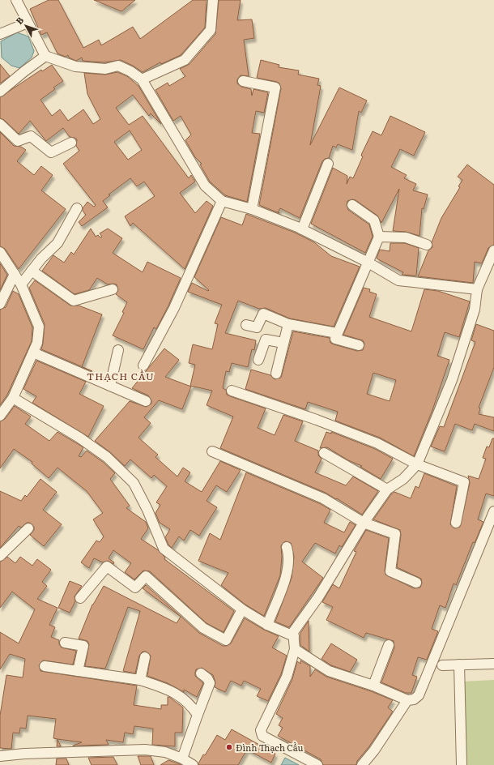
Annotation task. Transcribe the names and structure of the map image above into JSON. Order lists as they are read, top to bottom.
{
  "districts": ["THẠCH CẦU"],
  "places": ["Đình Thạch Cầu"],
  "north": "top left"
}
